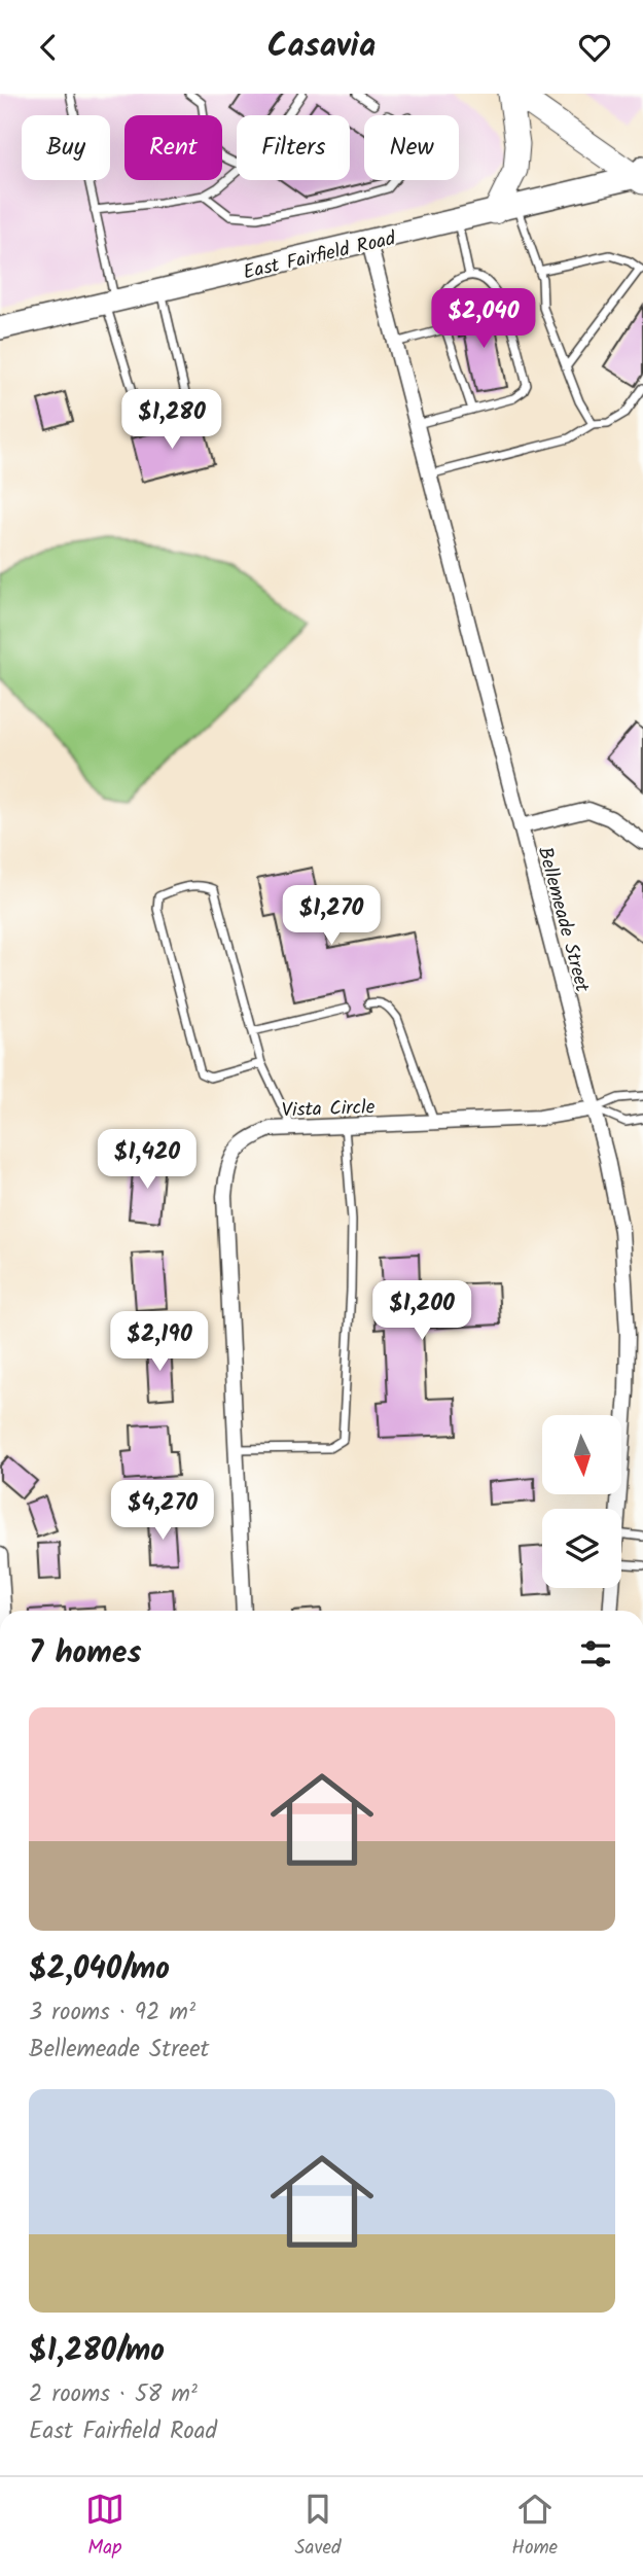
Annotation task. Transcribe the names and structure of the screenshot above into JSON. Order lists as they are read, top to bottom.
{
  "streets": {
    "main road": ["East Fairfield Road"],
    "street": ["Bellemeade Street", "Vista Circle"]
  },
  "crossings": [
    ["East Fairfield Road", "Bellemeade Street"],
    ["Bellemeade Street", "Vista Circle"]
  ],
  "north": "bottom",
  "page": {
    "header": "Casavia",
    "chip": [
      "Buy",
      "Rent",
      "Filters",
      "New"
    ],
    "price": [
      "$2,040",
      "$1,280",
      "$1,270",
      "$1,420",
      "$1,200",
      "$2,190",
      "$4,270"
    ],
    "heading": "7 homes",
    "list": [
      {
        "name": "$2,040/mo",
        "note": "3 rooms · 92 m² · Bellemeade Street"
      },
      {
        "name": "$1,280/mo",
        "note": "2 rooms · 58 m² · East Fairfield Road"
      }
    ],
    "tabs": ["Map", "Saved", "Home"]
  }
}
